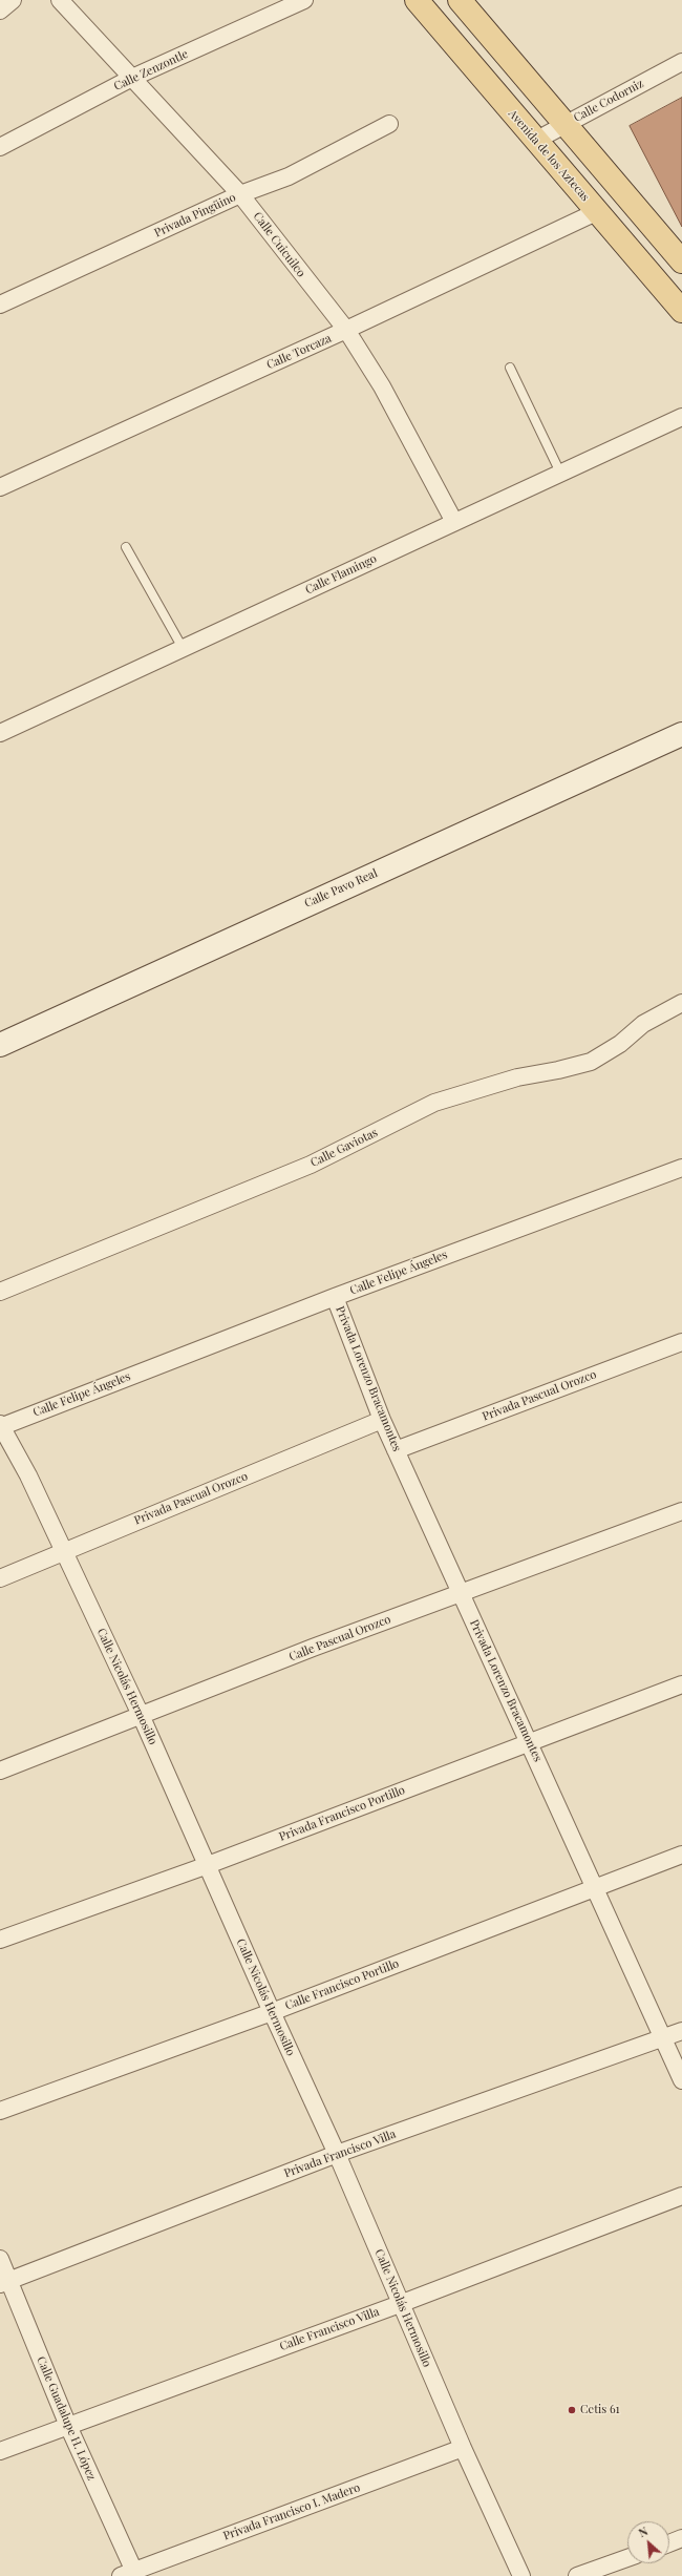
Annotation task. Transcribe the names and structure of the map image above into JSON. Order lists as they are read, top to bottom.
{
  "streets": {
    "main road": ["Avenida de los Aztecas"],
    "street": [
      "Calle Zenzontle",
      "Calle Codorniz",
      "Privada Pingüino",
      "Calle Cuicuilco",
      "Calle Torcaza",
      "Calle Flamingo",
      "Calle Pavo Real",
      "Calle Gaviotas",
      "Calle Felipe Ángeles",
      "Privada Lorenzo Bracamontes",
      "Privada Pascual Orozco",
      "Calle Pascual Orozco",
      "Calle Nicolás Hermosillo",
      "Privada Francisco Portillo",
      "Calle Francisco Portillo",
      "Privada Francisco Villa",
      "Calle Francisco Villa",
      "Calle Guadalupe H. López",
      "Privada Francisco I. Madero"
    ]
  },
  "crossings": [
    ["Calle Zenzontle", "Calle Cuicuilco"],
    ["Calle Codorniz", "Avenida de los Aztecas"],
    ["Avenida de los Aztecas", "Calle Torcaza"],
    ["Privada Pingüino", "Calle Cuicuilco"],
    ["Calle Cuicuilco", "Calle Torcaza"],
    ["Calle Cuicuilco", "Calle Flamingo"],
    ["Calle Felipe Ángeles", "Privada Lorenzo Bracamontes"],
    ["Calle Felipe Ángeles", "Calle Nicolás Hermosillo"],
    ["Privada Lorenzo Bracamontes", "Privada Pascual Orozco"],
    ["Privada Lorenzo Bracamontes", "Calle Pascual Orozco"],
    ["Privada Lorenzo Bracamontes", "Privada Francisco Portillo"],
    ["Privada Lorenzo Bracamontes", "Calle Francisco Portillo"],
    ["Privada Lorenzo Bracamontes", "Privada Francisco Villa"],
    ["Privada Pascual Orozco", "Calle Nicolás Hermosillo"],
    ["Calle Pascual Orozco", "Calle Nicolás Hermosillo"],
    ["Calle Nicolás Hermosillo", "Privada Francisco Portillo"],
    ["Calle Nicolás Hermosillo", "Calle Francisco Portillo"],
    ["Calle Nicolás Hermosillo", "Privada Francisco Villa"],
    ["Calle Nicolás Hermosillo", "Calle Francisco Villa"],
    ["Calle Nicolás Hermosillo", "Privada Francisco I. Madero"],
    ["Privada Francisco Villa", "Calle Guadalupe H. López"],
    ["Calle Francisco Villa", "Calle Guadalupe H. López"],
    ["Calle Guadalupe H. López", "Privada Francisco I. Madero"]
  ],
  "places": ["Cetis 61"],
  "north": "top left"
}
